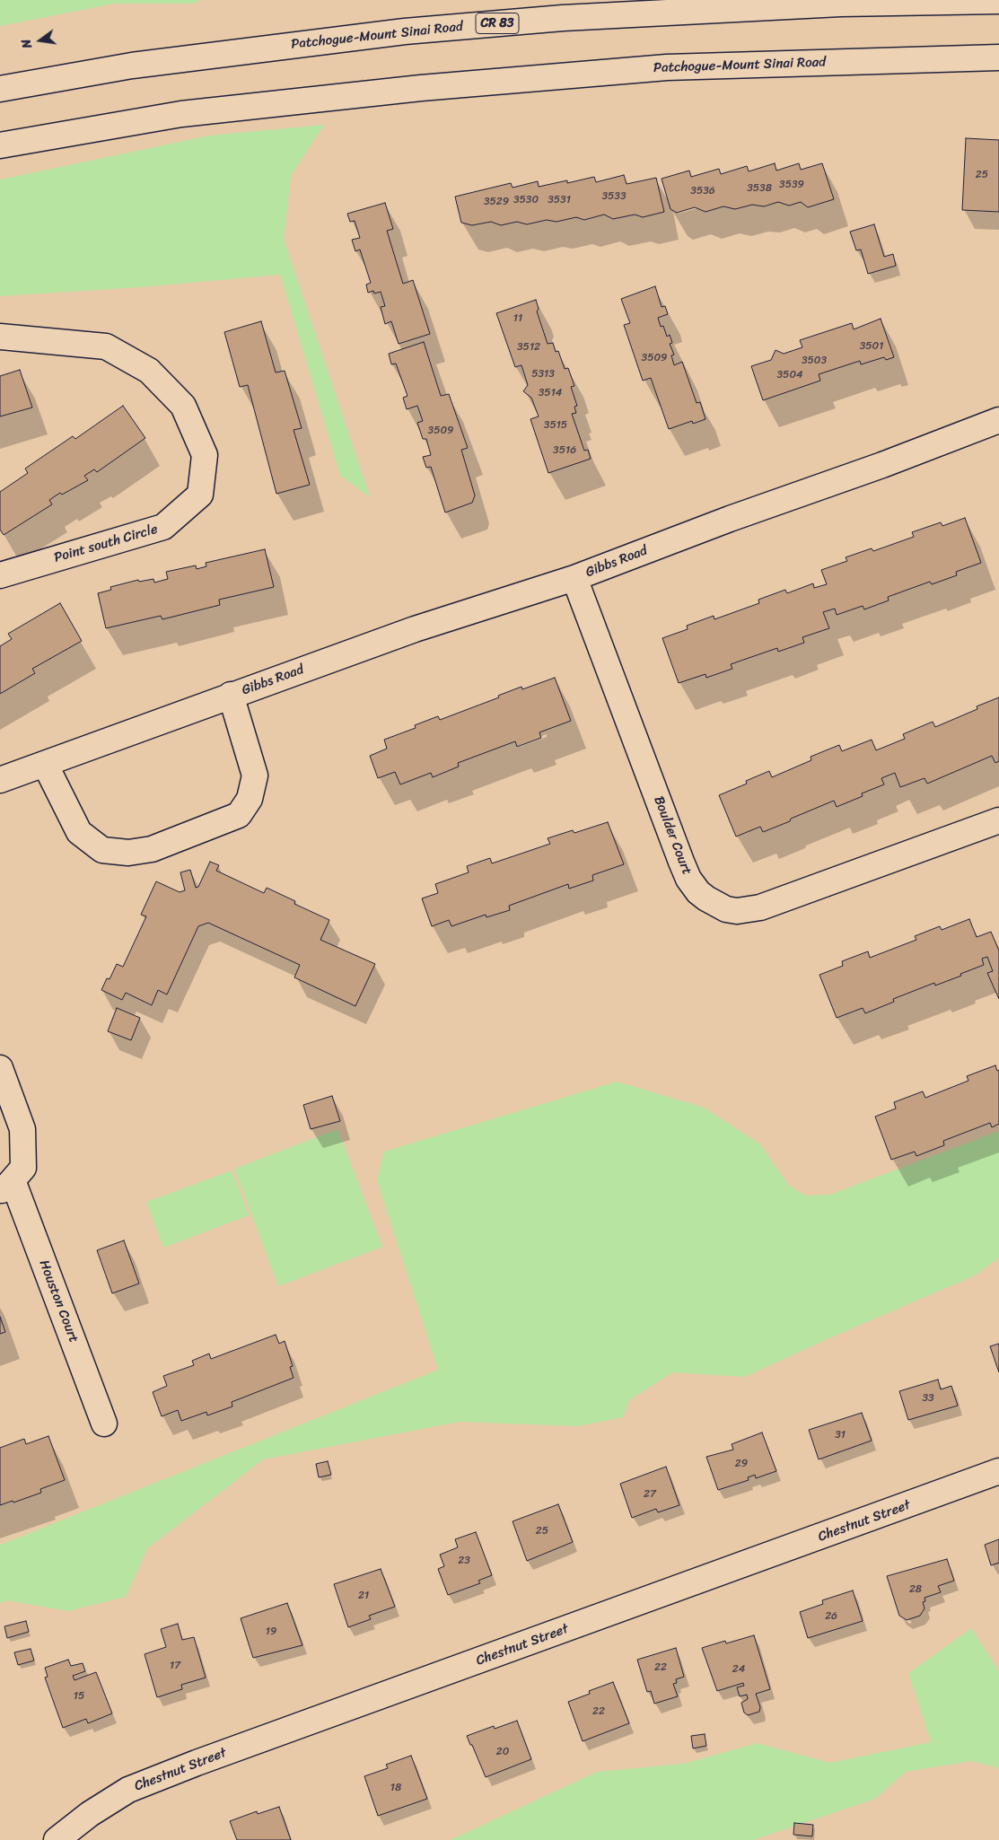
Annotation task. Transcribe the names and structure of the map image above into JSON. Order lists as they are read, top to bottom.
{
  "streets": {
    "main road": [
      "CR 83",
      "Patchogue-Mount Sinai Road",
      "Point south Circle",
      "Gibbs Road",
      "Boulder Court",
      "Houston Court",
      "Chestnut Street"
    ]
  },
  "crossings": [
    ["Gibbs Road", "Boulder Court"]
  ],
  "house_numbers": [
    "25",
    "3539",
    "3538",
    "3536",
    "3533",
    "3530",
    "3531",
    "3529",
    "11",
    "3501",
    "3512",
    "3509",
    "3503",
    "5313",
    "3504",
    "3514",
    "3515",
    "3509",
    "3516",
    "33",
    "31",
    "29",
    "27",
    "25",
    "23",
    "28",
    "21",
    "26",
    "19",
    "17",
    "22",
    "24",
    "15",
    "22",
    "20",
    "18"
  ],
  "north": "left"
}
